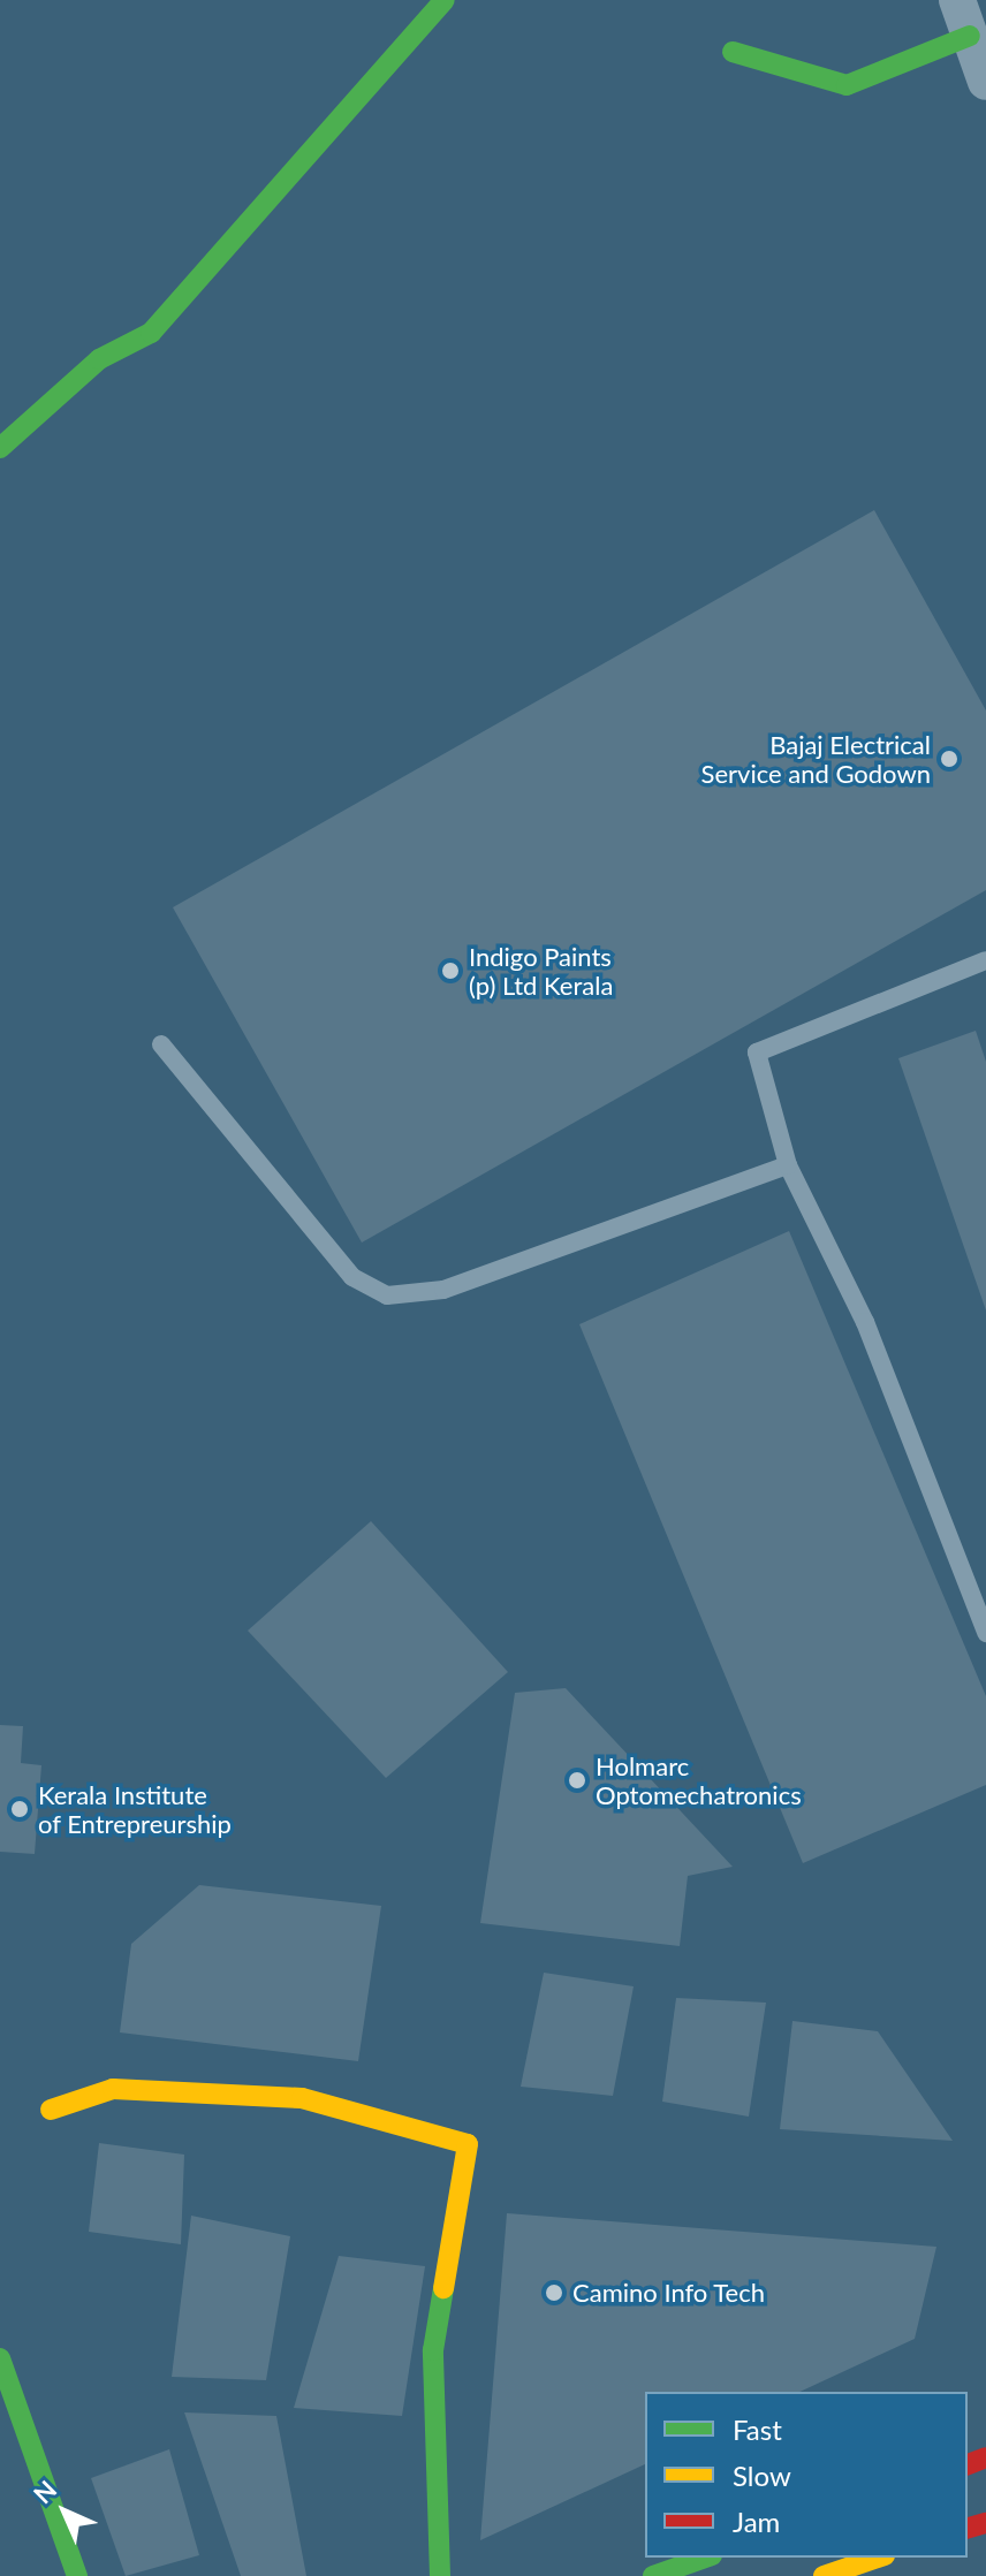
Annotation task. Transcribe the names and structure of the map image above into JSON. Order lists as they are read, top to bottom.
{
  "places": [
    "Bajaj Electrical Service and Godown",
    "Indigo Paints (p) Ltd Kerala",
    "Holmarc Optomechatronics",
    "Kerala Institute of Entrepreurship",
    "Camino Info Tech"
  ],
  "legend": ["Fast", "Slow", "Jam"],
  "north": "top left"
}
